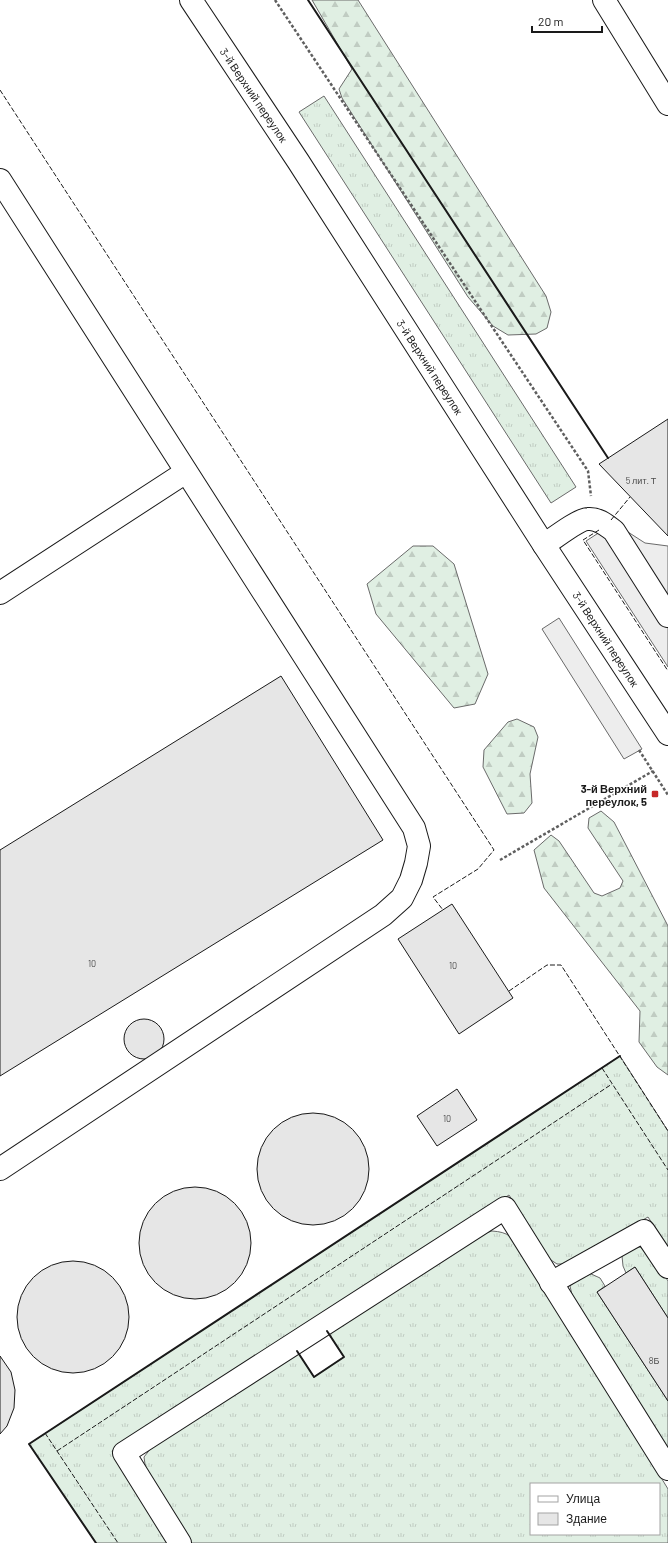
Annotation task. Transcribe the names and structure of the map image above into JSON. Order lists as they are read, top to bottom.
{
  "streets": {
    "street": ["3-й Верхний переулок"]
  },
  "places": {
    "transit": ["3-й Верхний переулок, 5"]
  },
  "house_numbers": [
    "5 лит. Т",
    "10",
    "10",
    "10",
    "8Б"
  ],
  "legend": ["Улица", "Здание"],
  "scale_bar": "20 m"
}
